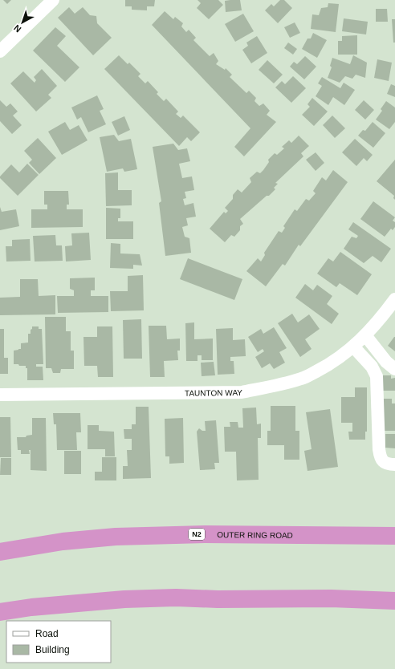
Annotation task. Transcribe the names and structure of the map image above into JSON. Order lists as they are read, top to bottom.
{
  "streets": {
    "highway": ["N2", "OUTER RING ROAD"],
    "street": ["TAUNTON WAY"]
  },
  "legend": ["Road", "Building"],
  "north": "bottom left"
}
